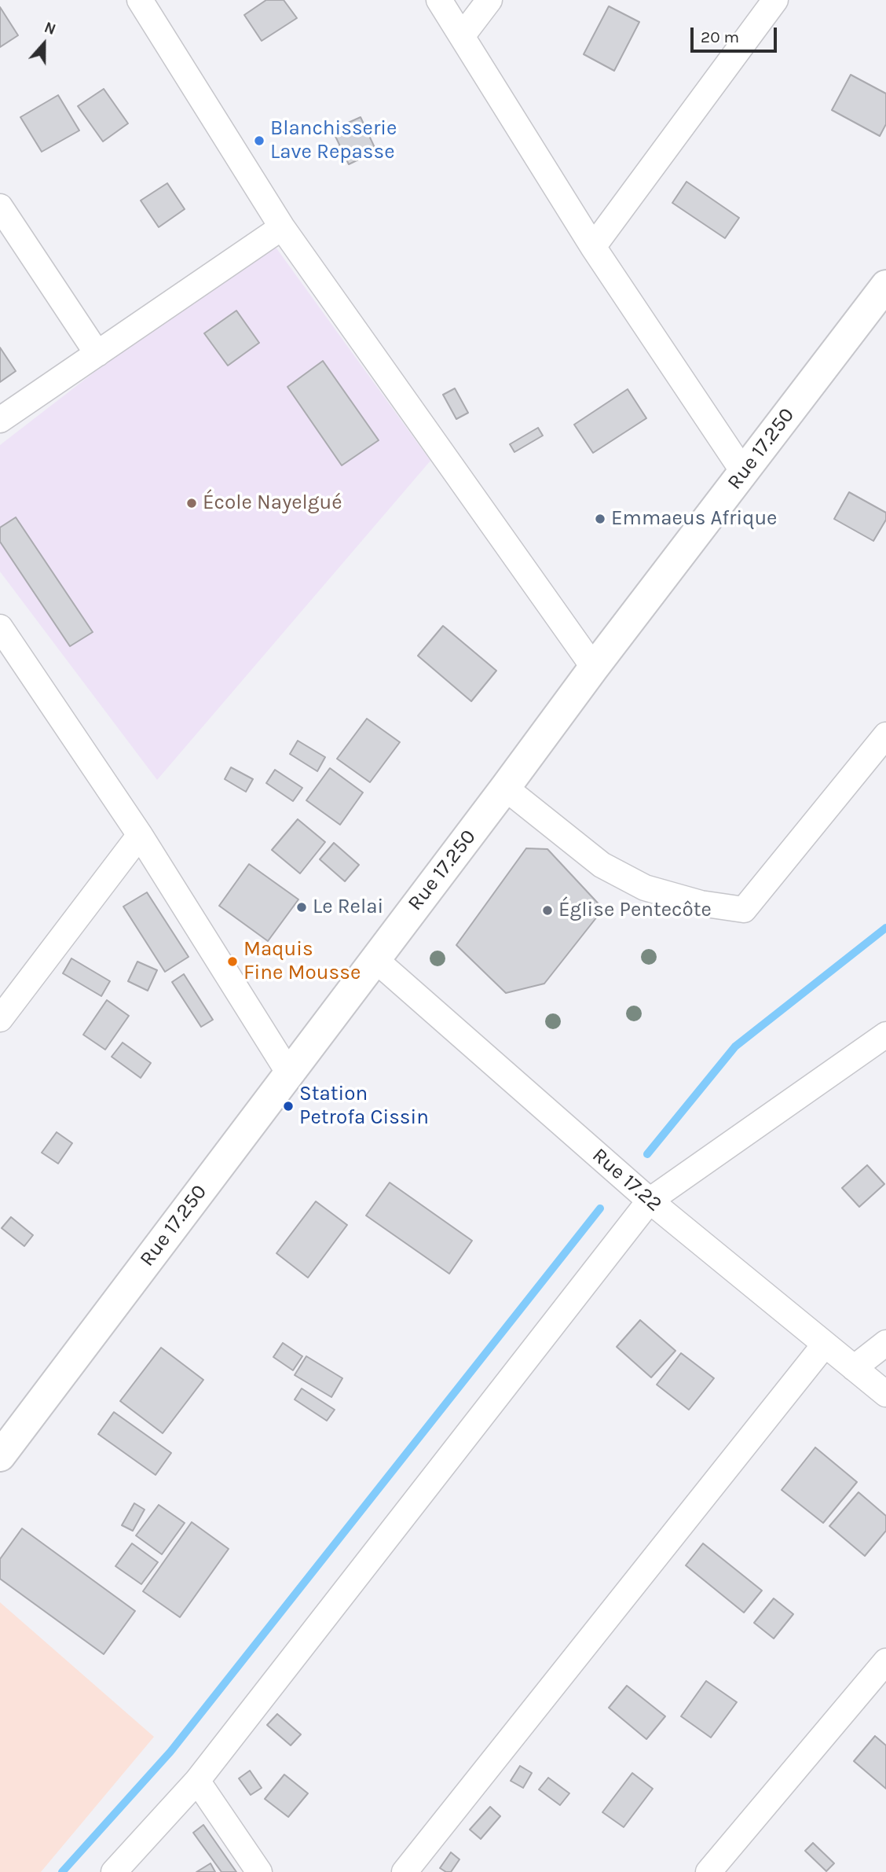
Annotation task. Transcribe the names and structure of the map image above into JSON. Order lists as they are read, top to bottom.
{
  "streets": {
    "street": ["Rue 17.250", "Rue 17.22"]
  },
  "crossings": [
    ["Rue 17.250", "Rue 17.22"]
  ],
  "places": [
    "Blanchisserie Lave Repasse",
    "École Nayelgué",
    "Emmaeus Afrique",
    "Le Relai",
    "Église Pentecôte",
    "Maquis Fine Mousse",
    "Station Petrofa Cissin"
  ],
  "scale_bar": "20 m",
  "north": "top"
}
